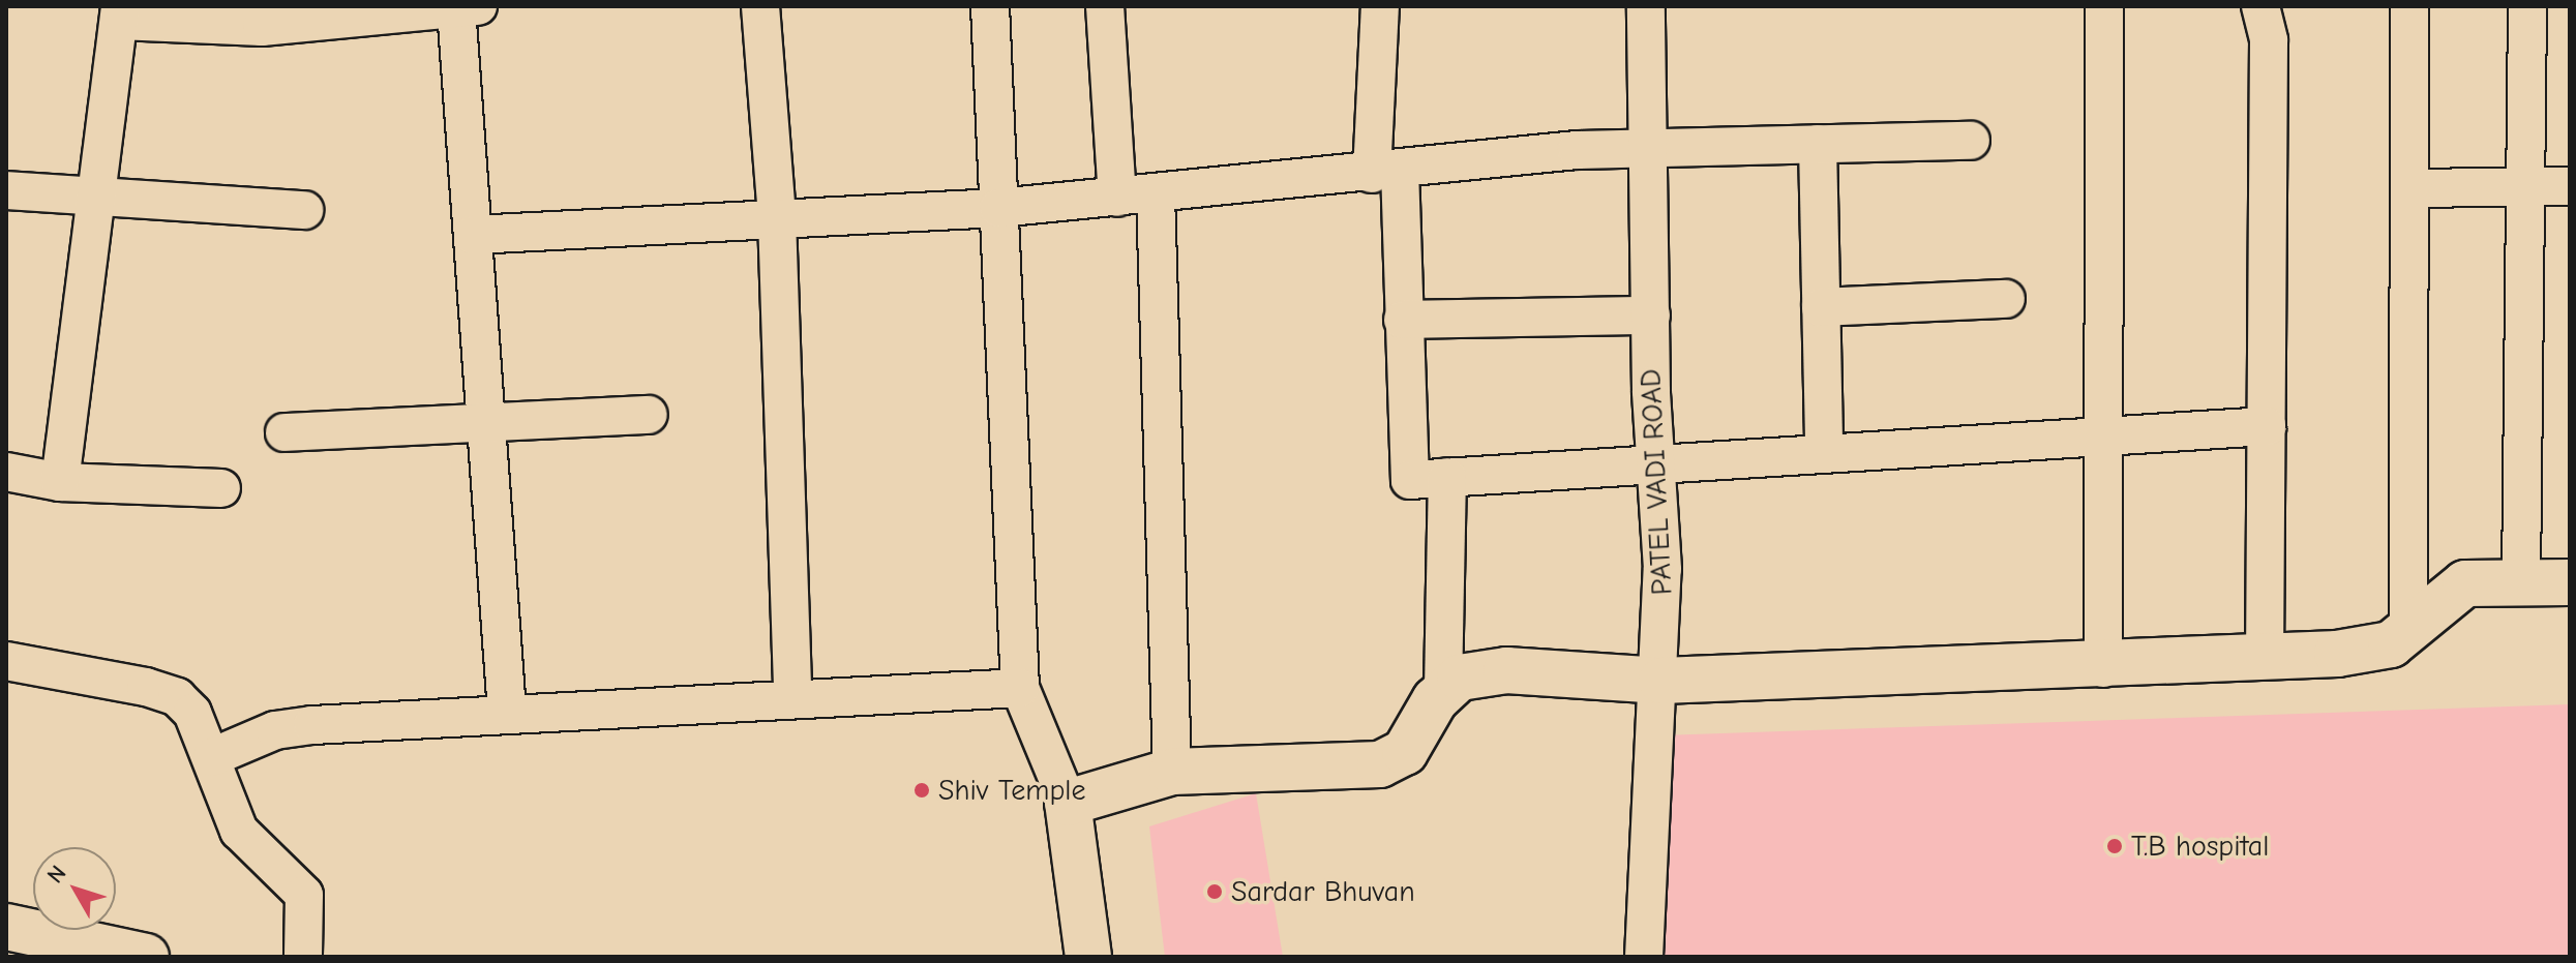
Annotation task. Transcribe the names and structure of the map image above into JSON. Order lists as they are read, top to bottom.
{
  "streets": {
    "street": ["PATEL VADI ROAD"]
  },
  "places": ["Shiv Temple", "T.B hospital", "Sardar Bhuvan"],
  "north": "top left"
}
